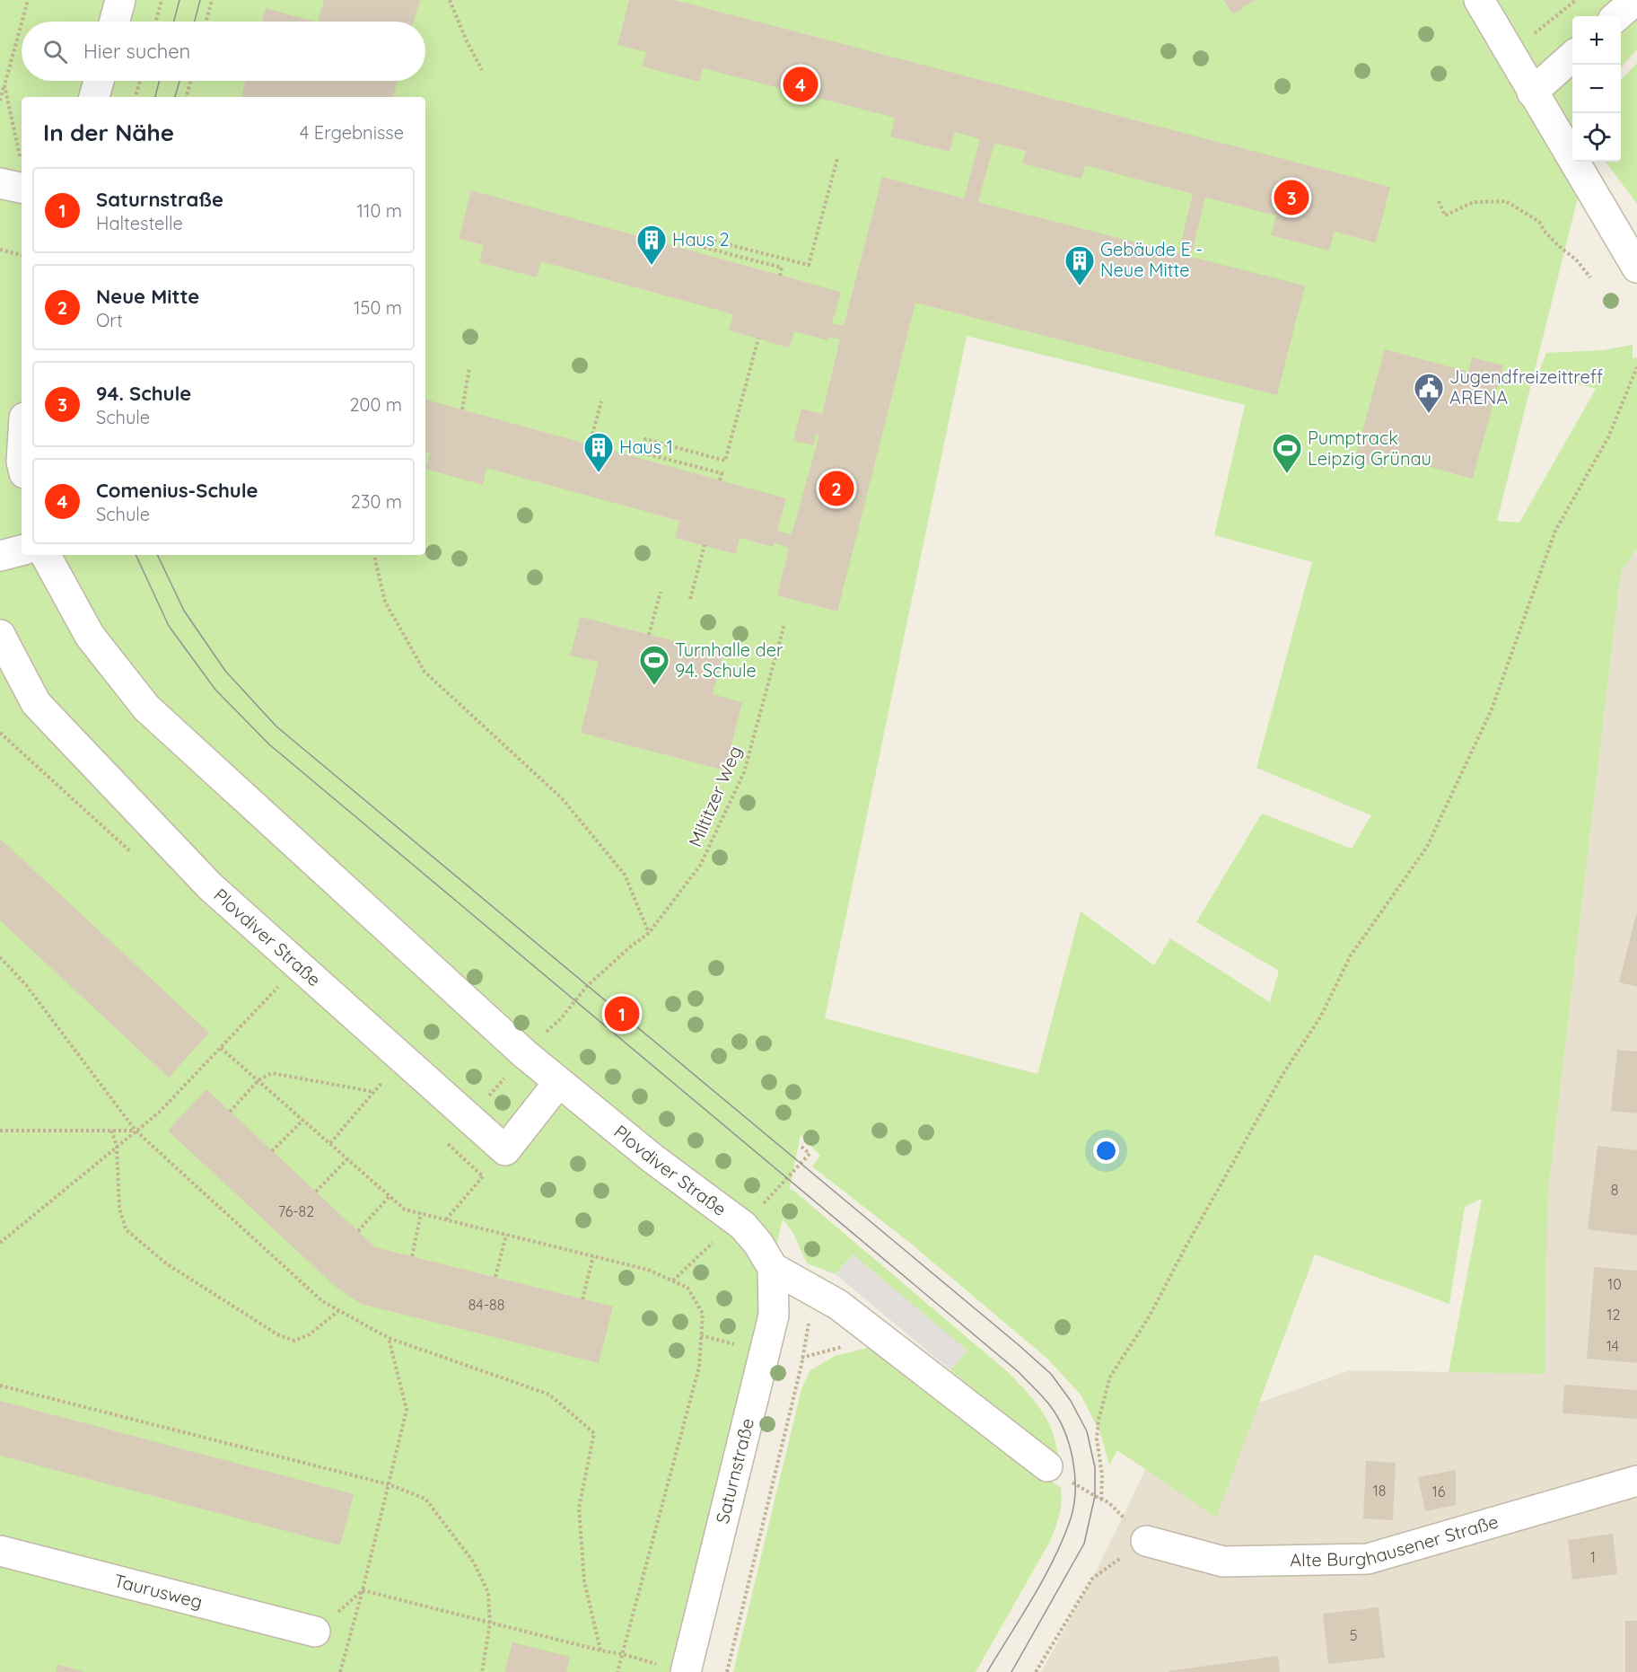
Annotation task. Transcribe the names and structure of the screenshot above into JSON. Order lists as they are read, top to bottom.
{
  "streets": {
    "street": [
      "Plovdiver Straße",
      "Saturnstraße",
      "Alte Burghausener Straße",
      "Taurusweg"
    ],
    "path": ["Miltitzer Weg"]
  },
  "crossings": [
    ["Plovdiver Straße", "Saturnstraße"]
  ],
  "places": {
    "building": ["Haus 2", "Gebäude E - Neue Mitte", "Haus 1"],
    "public building": ["Jugendfreizeittreff ARENA"],
    "sports": ["Pumptrack Leipzig Grünau", "Turnhalle der 94. Schule"]
  },
  "house_numbers": [
    "8",
    "76-82",
    "10",
    "84-88",
    "12",
    "14",
    "18",
    "16",
    "1",
    "5"
  ],
  "page": {
    "map_buttons": ["+", "−"],
    "search": "Hier suchen",
    "pins": [
      "4",
      "3",
      "2",
      "1"
    ],
    "heading": ["In der Nähe", "4 Ergebnisse"],
    "list": [
      {
        "mark": "1",
        "name": "Saturnstraße",
        "note": "Haltestelle",
        "value": "110 m"
      },
      {
        "mark": "2",
        "name": "Neue Mitte",
        "note": "Ort",
        "value": "150 m"
      },
      {
        "mark": "3",
        "name": "94. Schule",
        "note": "Schule",
        "value": "200 m"
      },
      {
        "mark": "4",
        "name": "Comenius-Schule",
        "note": "Schule",
        "value": "230 m"
      }
    ]
  }
}
